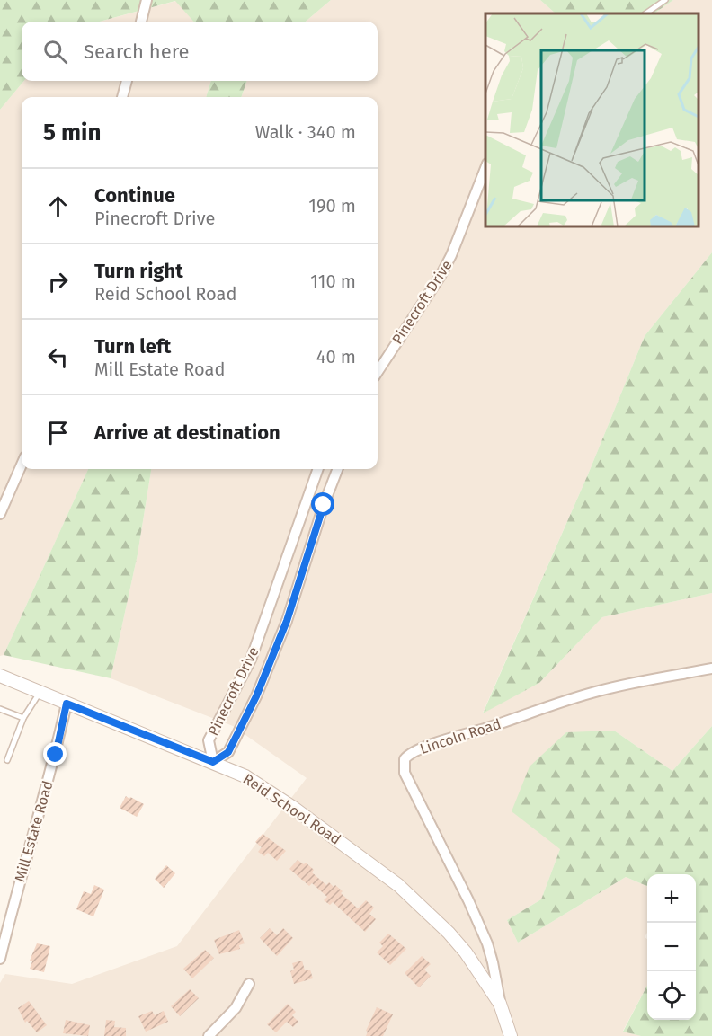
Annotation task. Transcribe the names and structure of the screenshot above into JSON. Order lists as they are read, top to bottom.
{
  "streets": {
    "street": [
      "Pinecroft Drive",
      "Lincoln Road",
      "Reid School Road",
      "Mill Estate Road"
    ]
  },
  "crossings": [
    ["Pinecroft Drive", "Reid School Road"],
    ["Lincoln Road", "Reid School Road"],
    ["Reid School Road", "Mill Estate Road"]
  ],
  "page": {
    "search": "Search here",
    "heading": ["5 min", "Walk · 340 m"],
    "list": [
      ["Continue", "Pinecroft Drive", "190 m"],
      ["Turn right", "Reid School Road", "110 m"],
      ["Turn left", "Mill Estate Road", "40 m"],
      "Arrive at destination"
    ],
    "map_buttons": ["+", "−"]
  }
}
